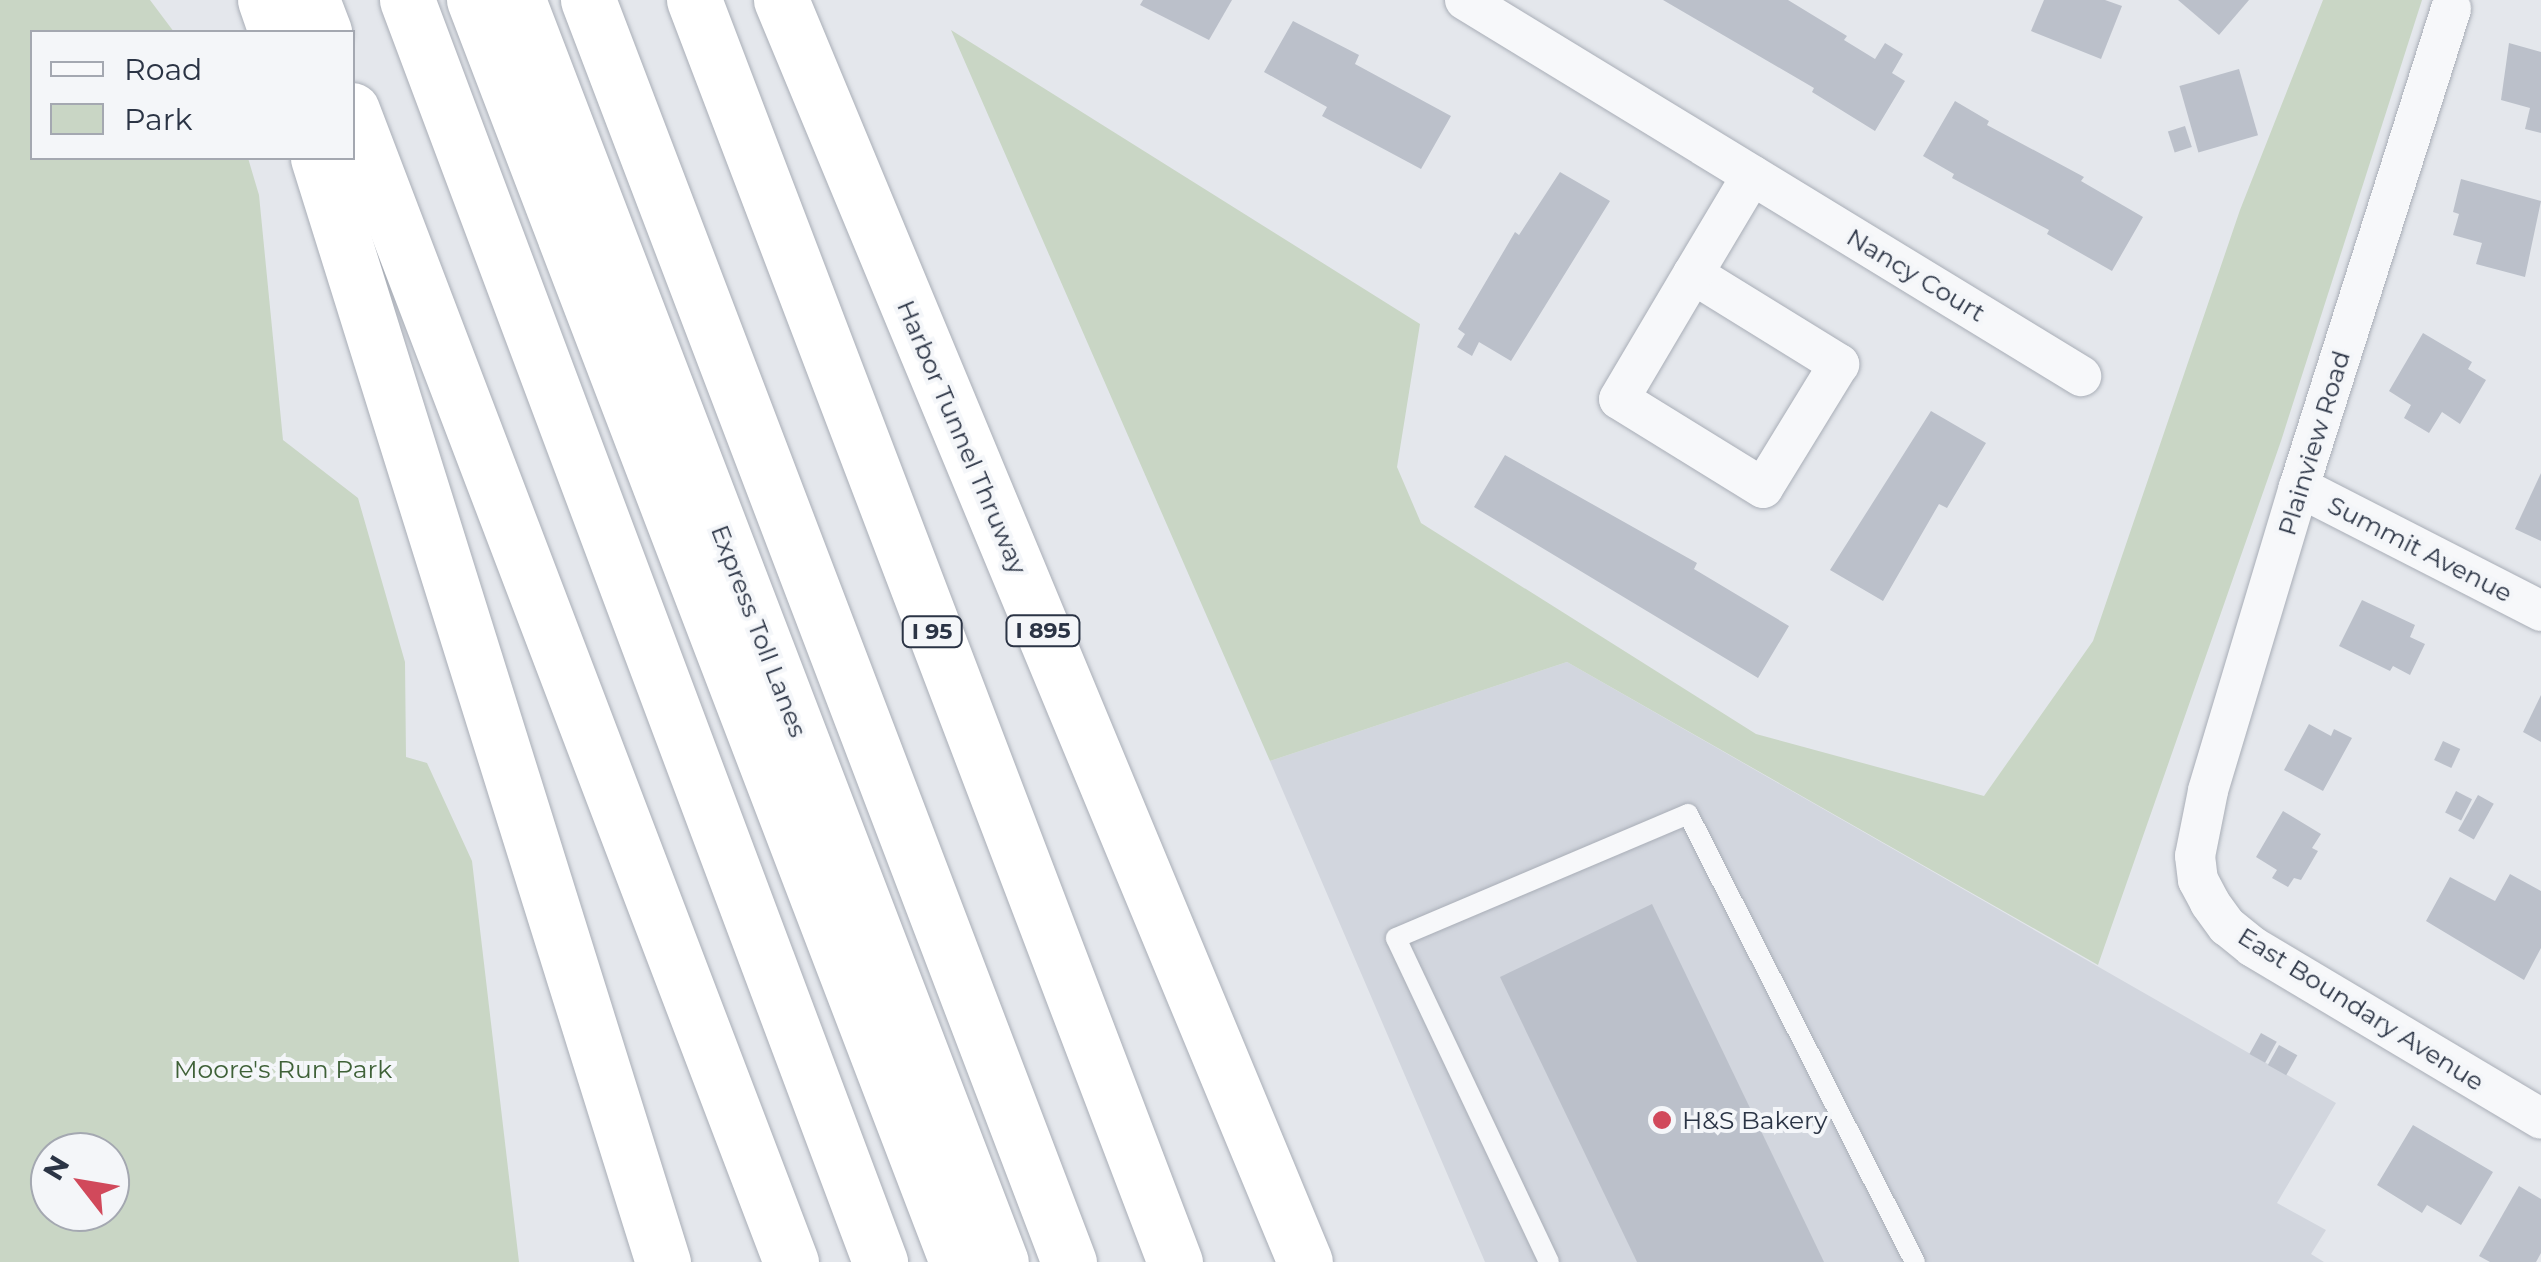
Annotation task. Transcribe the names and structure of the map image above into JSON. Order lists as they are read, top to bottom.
{
  "streets": {
    "highway": [
      "Harbor Tunnel Thruway",
      "Express Toll Lanes",
      "I 895",
      "I 95"
    ],
    "street": [
      "Nancy Court",
      "Plainview Road",
      "Summit Avenue",
      "East Boundary Avenue"
    ]
  },
  "crossings": [
    ["Plainview Road", "Summit Avenue"],
    ["Plainview Road", "East Boundary Avenue"]
  ],
  "parks": ["Moore's Run Park"],
  "places": ["H&S Bakery"],
  "legend": ["Road", "Park"],
  "north": "top left"
}
